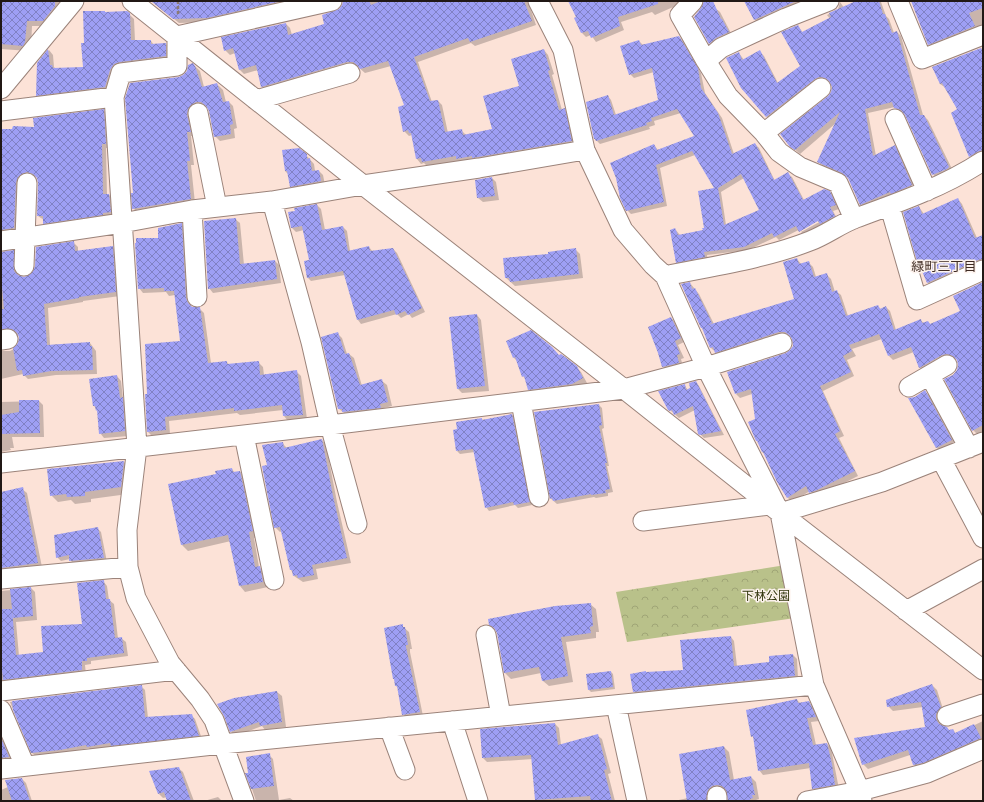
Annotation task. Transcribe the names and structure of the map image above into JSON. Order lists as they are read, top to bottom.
{
  "districts": ["緑町三丁目"],
  "parks": ["下林公園"]
}
